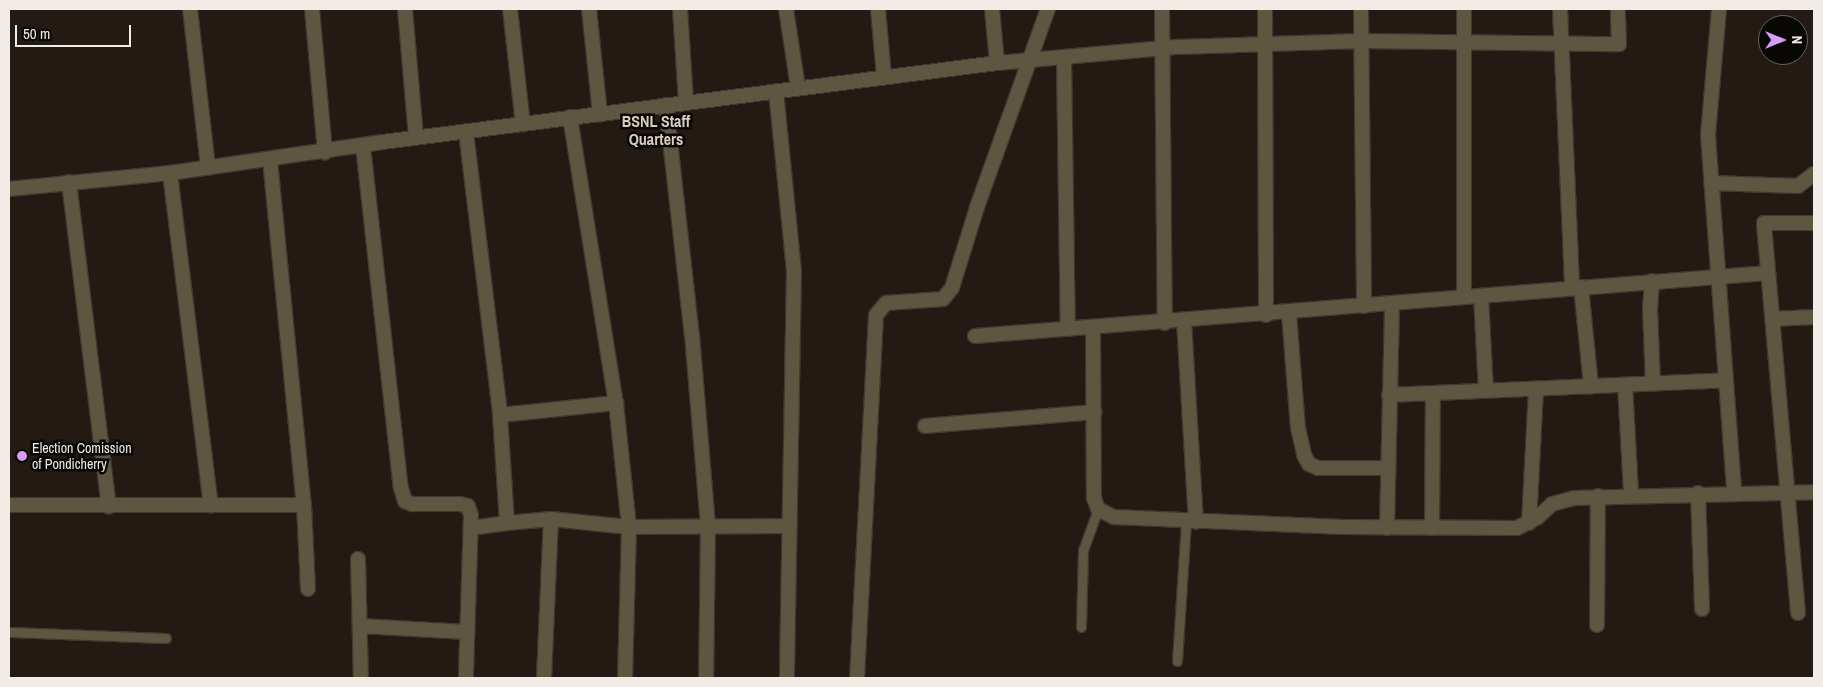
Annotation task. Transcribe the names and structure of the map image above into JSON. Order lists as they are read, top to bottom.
{
  "districts": ["BSNL Staff Quarters"],
  "places": ["Election Comission of Pondicherry"],
  "scale_bar": "50 m",
  "north": "right"
}
